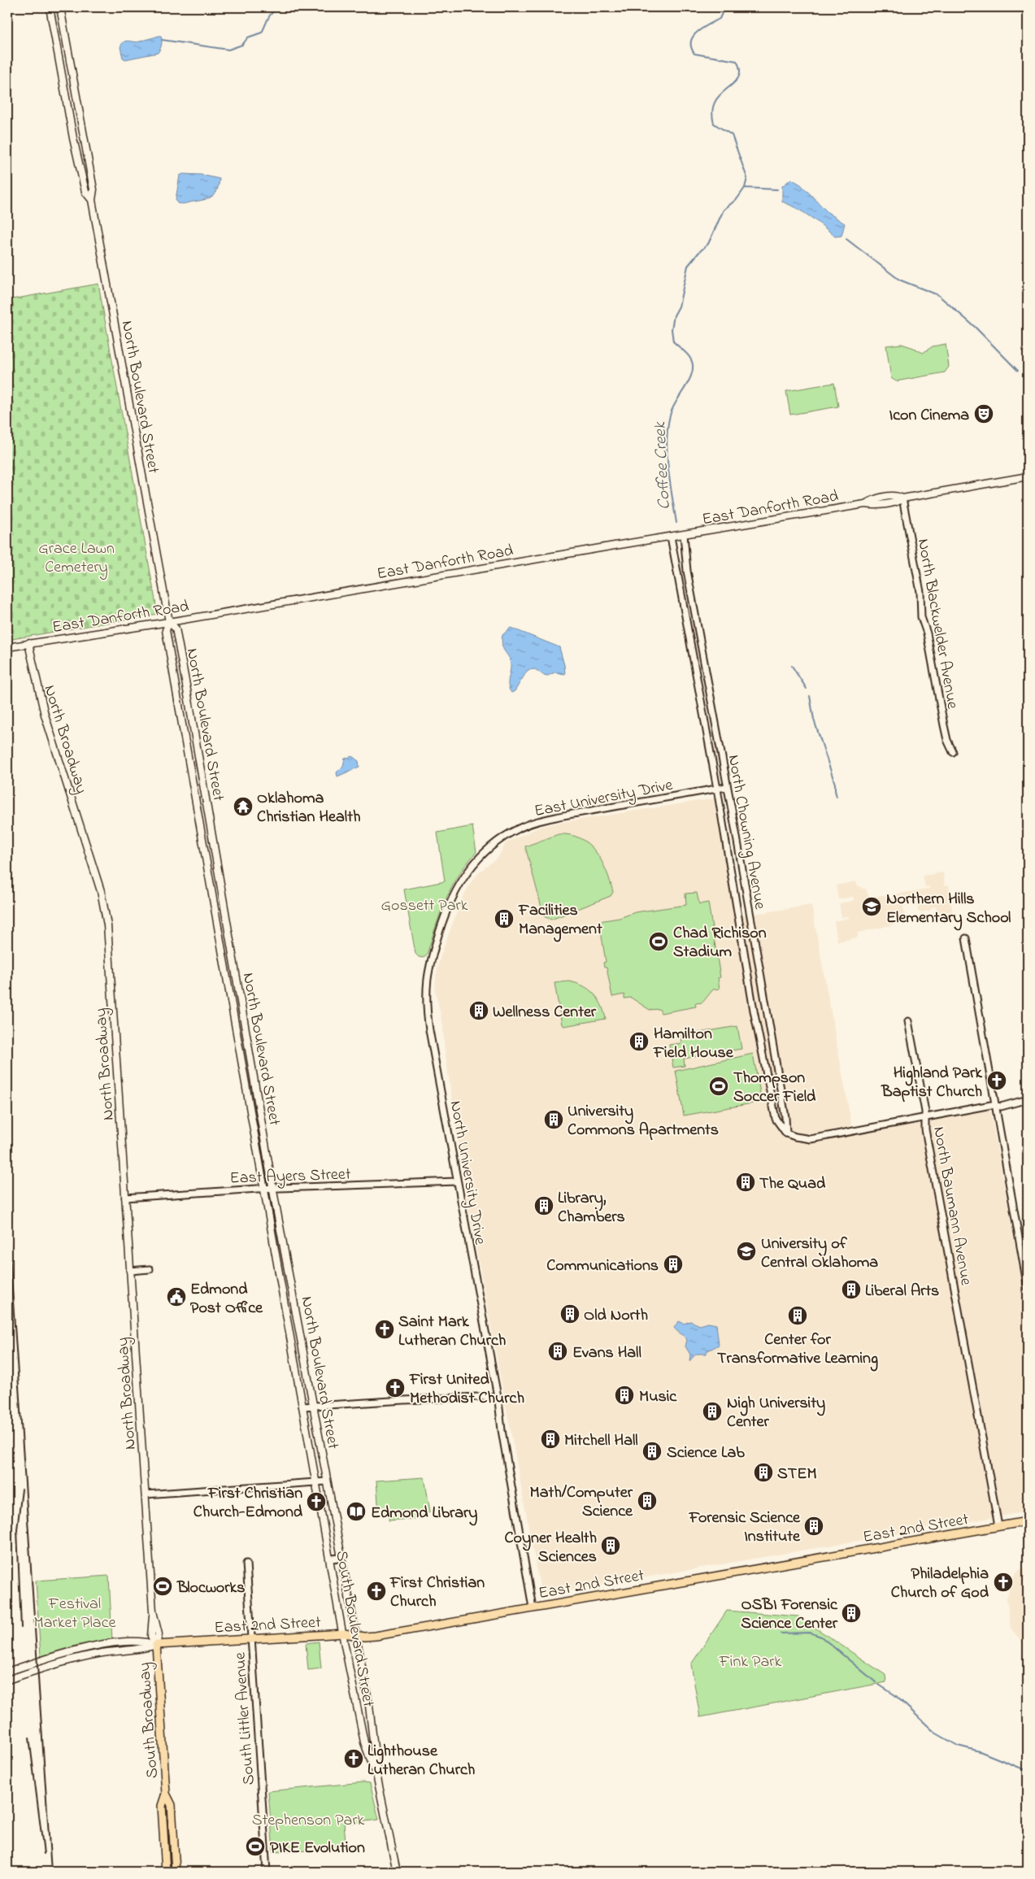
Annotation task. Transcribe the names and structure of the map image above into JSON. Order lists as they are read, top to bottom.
{
  "streets": {
    "main road": [
      "North Boulevard Street",
      "East Danforth Road",
      "North Broadway",
      "East 2nd Street",
      "South Boulevard Street",
      "South Broadway"
    ],
    "street": [
      "North Blackwelder Avenue",
      "East University Drive",
      "North Chowning Avenue",
      "North University Drive",
      "East Ayers Street",
      "North Baumann Avenue",
      "South Littler Avenue"
    ]
  },
  "crossings": [
    ["North Boulevard Street", "East Danforth Road"],
    ["North Boulevard Street", "East Ayers Street"],
    ["North Boulevard Street", "South Boulevard Street"],
    ["East Danforth Road", "North Blackwelder Avenue"],
    ["East Danforth Road", "North Broadway"],
    ["East Danforth Road", "North Chowning Avenue"],
    ["North Broadway", "East Ayers Street"],
    ["North Broadway", "South Broadway"],
    ["East University Drive", "North Chowning Avenue"],
    ["East University Drive", "North University Drive"],
    ["North University Drive", "East Ayers Street"],
    ["North University Drive", "East 2nd Street"],
    ["North Baumann Avenue", "East 2nd Street"],
    ["East 2nd Street", "South Boulevard Street"],
    ["East 2nd Street", "South Littler Avenue"],
    ["East 2nd Street", "South Broadway"]
  ],
  "water": ["Coffee Creek"],
  "parks": [
    "Grace Lawn Cemetery",
    "Gossett Park",
    "Festival Market Place",
    "Fink Park",
    "Stephenson Park"
  ],
  "places": {
    "theatre": ["Icon Cinema"],
    "temple": ["Oklahoma Christian Health"],
    "school or university": ["Northern Hills Elementary School", "University of Central Oklahoma"],
    "building": [
      "Facilities Management",
      "Wellness Center",
      "Hamilton Field House",
      "University Commons Apartments",
      "The Quad",
      "Library, Chambers",
      "Communications",
      "Liberal Arts",
      "Old North",
      "Center for Transformative Learning",
      "Evans Hall",
      "Music",
      "Nigh University Center",
      "Mitchell Hall",
      "Science Lab",
      "STEM",
      "Math/Computer Science",
      "Forensic Science Institute",
      "Coyner Health Sciences",
      "OSBI Forensic Science Center"
    ],
    "sports": [
      "Chad Richison Stadium",
      "Thompson Soccer Field",
      "Blocworks",
      "PIKE Evolution"
    ],
    "church": [
      "Highland Park Baptist Church",
      "Saint Mark Lutheran Church",
      "First United Methodist Church",
      "First Christian Church-Edmond",
      "Philadelphia Church of God",
      "First Christian Church",
      "Lighthouse Lutheran Church"
    ],
    "public building": ["Edmond Post Office"],
    "library": ["Edmond Library"]
  }
}
